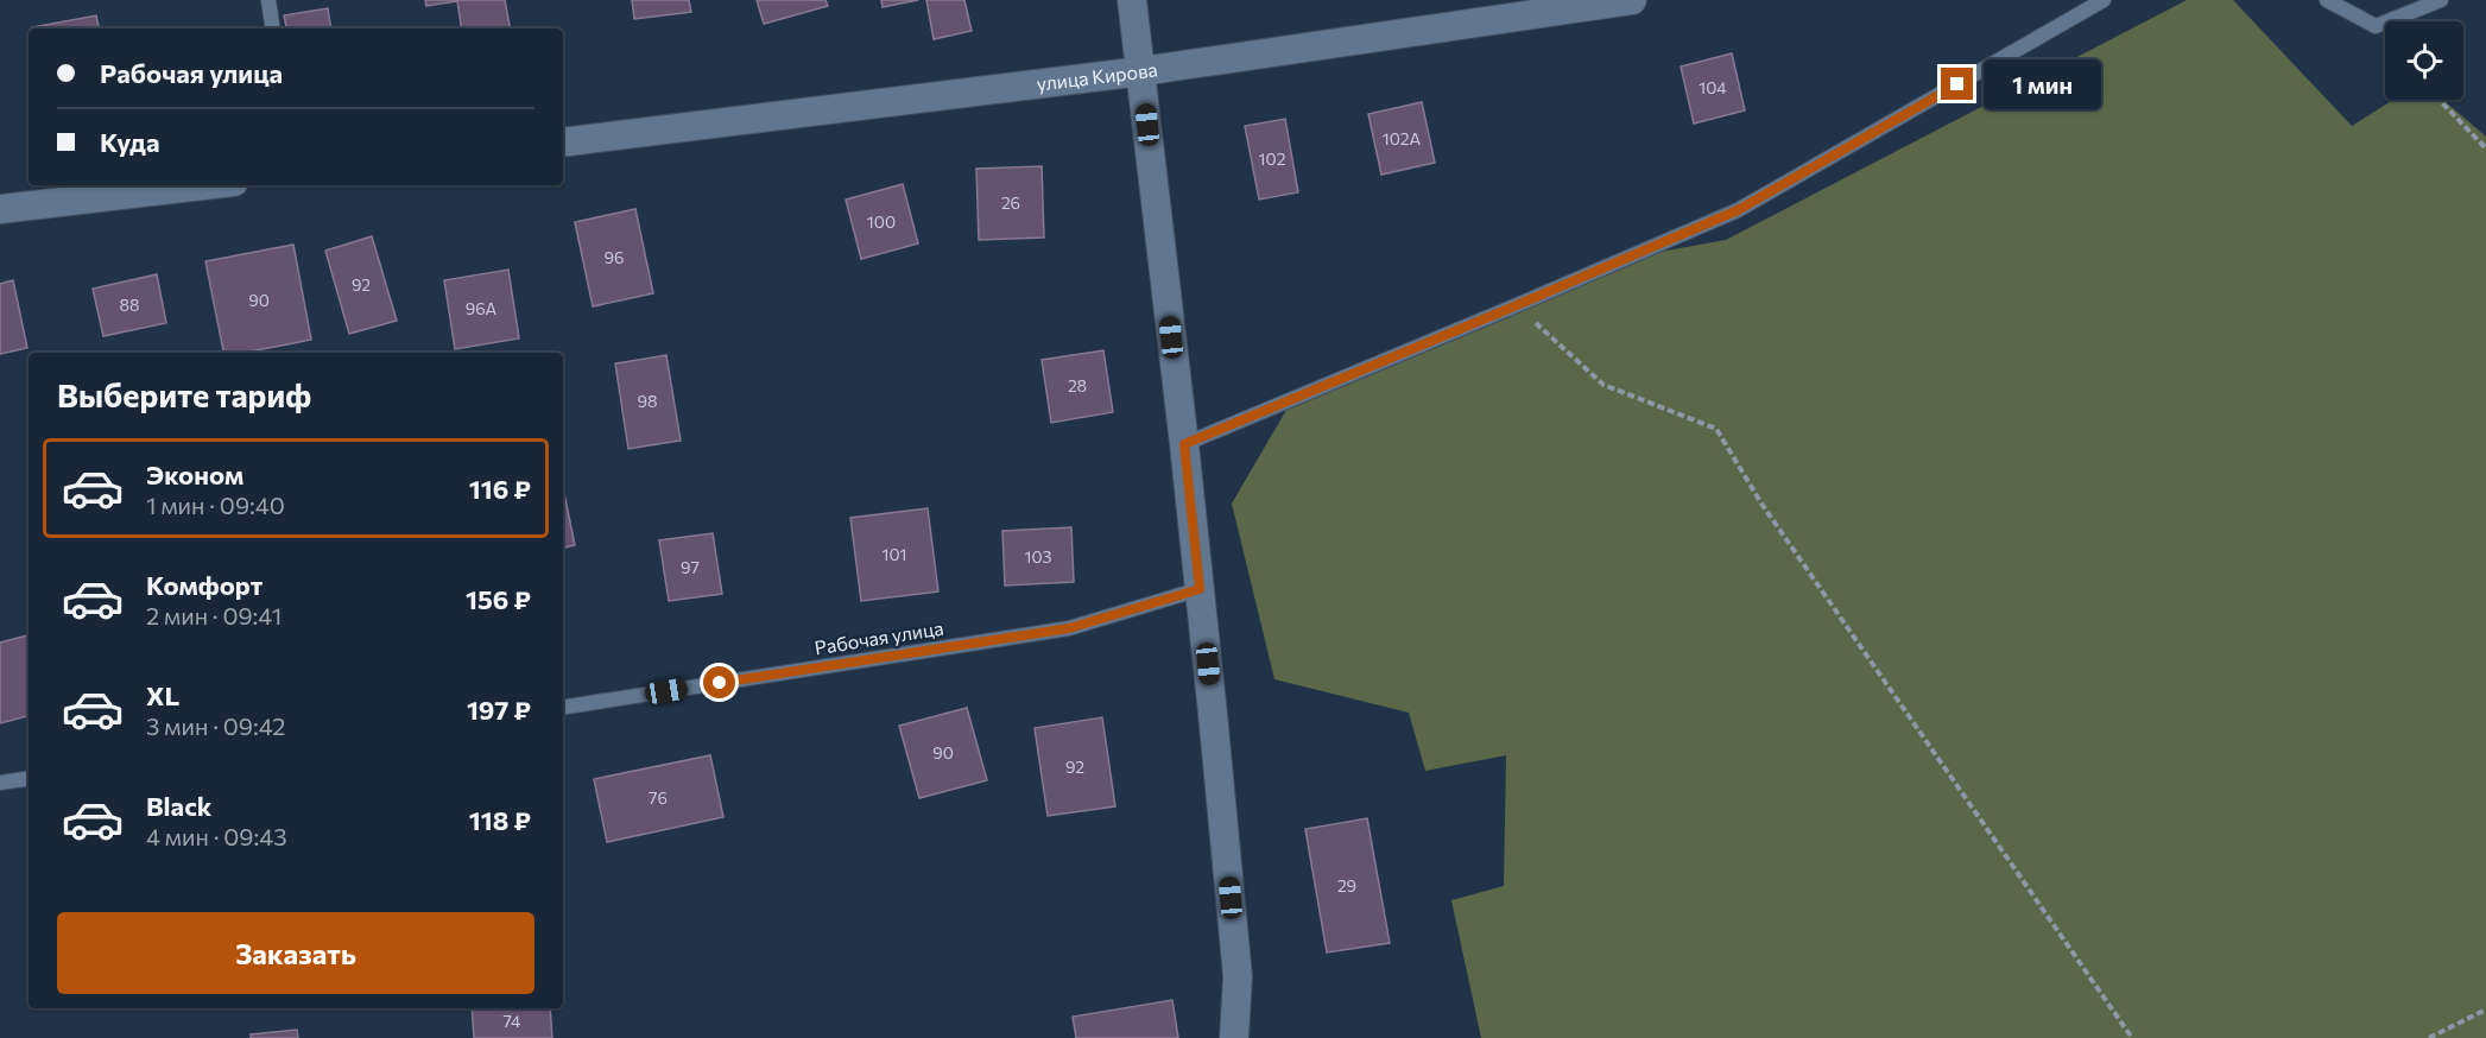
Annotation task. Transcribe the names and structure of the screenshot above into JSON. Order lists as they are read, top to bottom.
{
  "streets": {
    "street": ["улица Кирова"],
    "lane": ["Рабочая улица"]
  },
  "house_numbers": [
    "104",
    "102А",
    "102",
    "26",
    "100",
    "96",
    "92",
    "90",
    "88",
    "96А",
    "28",
    "98",
    "101",
    "103",
    "97",
    "90",
    "92",
    "76",
    "29",
    "74"
  ],
  "page": {
    "banner": ["Рабочая улица", "Куда"],
    "bubble": "1 мин",
    "heading": "Выберите тариф",
    "list": [
      {
        "name": "Эконом",
        "note": "1 мин · 09:40",
        "value": "116 ₽"
      },
      {
        "name": "Комфорт",
        "note": "2 мин · 09:41",
        "value": "156 ₽"
      },
      {
        "name": "XL",
        "note": "3 мин · 09:42",
        "value": "197 ₽"
      },
      {
        "name": "Black",
        "note": "4 мин · 09:43",
        "value": "118 ₽"
      }
    ],
    "buttons": "Заказать"
  }
}
